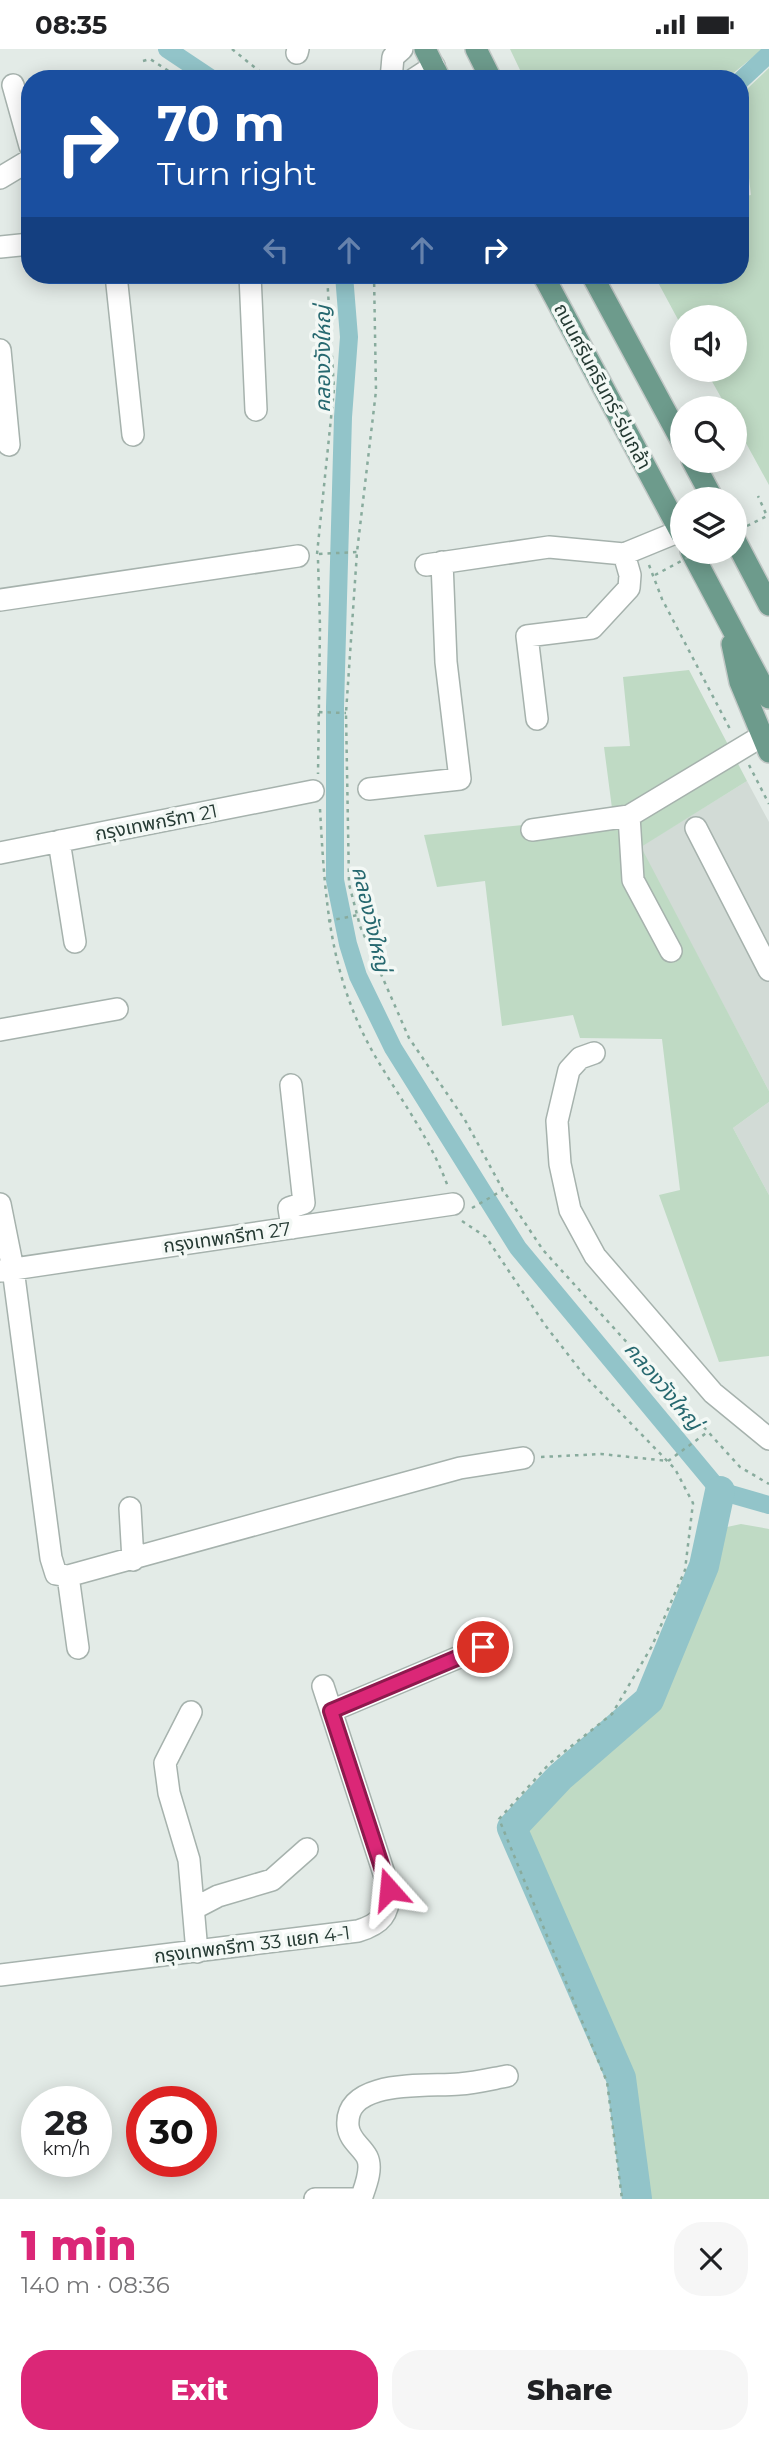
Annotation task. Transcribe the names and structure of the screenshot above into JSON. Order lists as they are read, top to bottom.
{
  "streets": {
    "main road": ["ถนนศรีนครินทร์-ร่มเกล้า"],
    "street": ["กรุงเทพกรีฑา 21", "กรุงเทพกรีฑา 27", "กรุงเทพกรีฑา 33 แยก 4-1"]
  },
  "water": ["คลองวังใหญ่"],
  "page": {
    "status": "08:35",
    "turn": ["70 m", "Turn right"],
    "speed": "28 km/h",
    "limit": "30",
    "heading": ["1 min", "140 m · 08:36"],
    "buttons": ["Exit", "Share"]
  }
}
